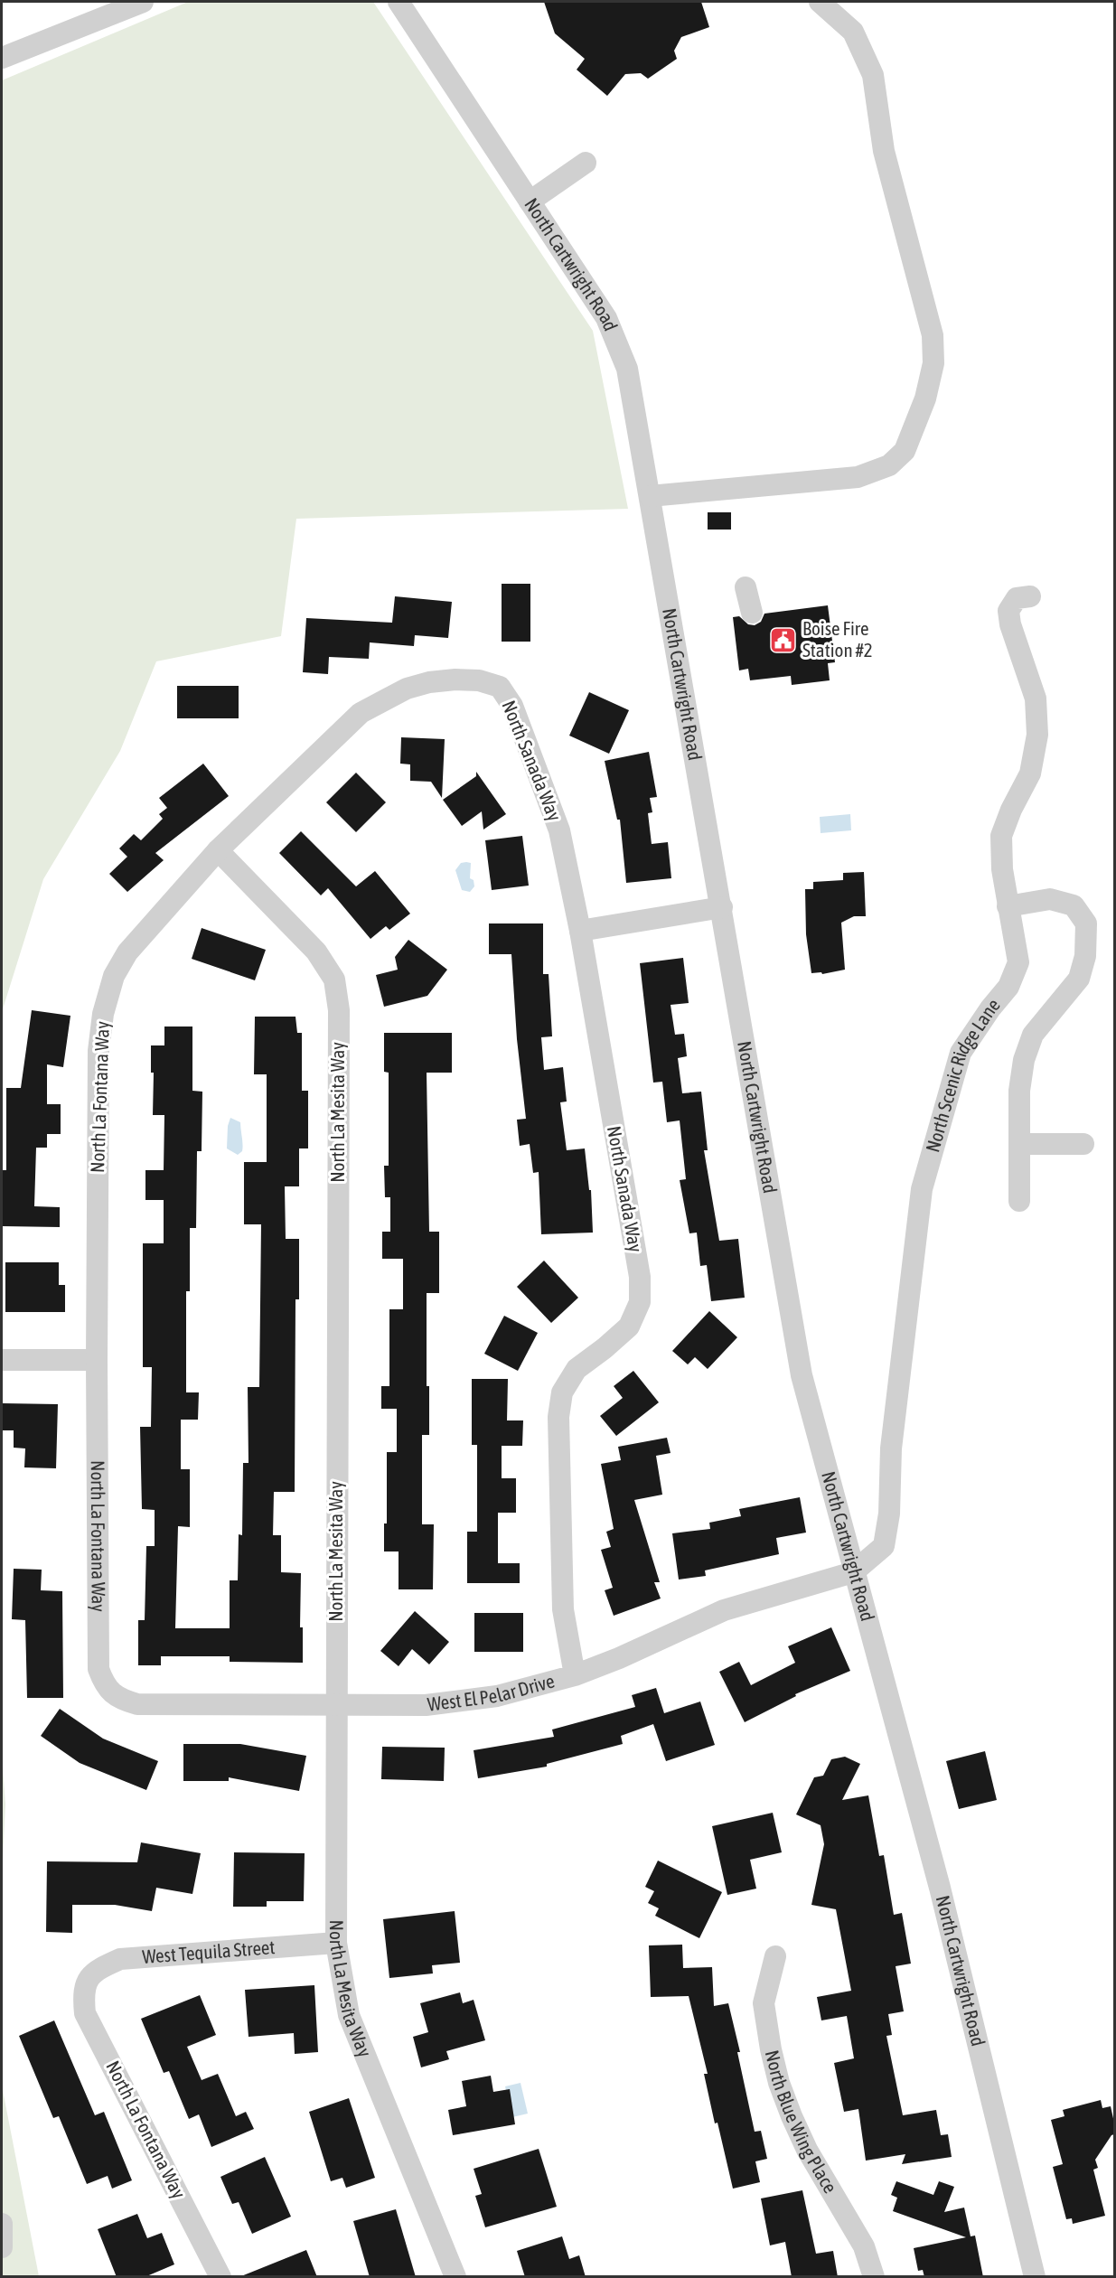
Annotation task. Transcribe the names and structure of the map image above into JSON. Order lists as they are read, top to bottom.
{
  "streets": {
    "street": [
      "North Cartwright Road",
      "North Sanada Way",
      "North Scenic Ridge Lane",
      "North La Fontana Way",
      "North La Mesita Way",
      "West El Pelar Drive",
      "West Tequila Street",
      "North Blue Wing Place"
    ]
  },
  "crossings": [
    ["North Cartwright Road", "North Scenic Ridge Lane"],
    ["North Cartwright Road", "West El Pelar Drive"],
    ["North Sanada Way", "North La Fontana Way"],
    ["North Sanada Way", "West El Pelar Drive"],
    ["North Scenic Ridge Lane", "West El Pelar Drive"],
    ["North La Fontana Way", "North La Mesita Way"],
    ["North La Fontana Way", "West El Pelar Drive"],
    ["North La Fontana Way", "West Tequila Street"],
    ["North La Mesita Way", "West El Pelar Drive"],
    ["North La Mesita Way", "West Tequila Street"]
  ],
  "places": {
    "public building": ["Boise Fire Station #2"]
  }
}
